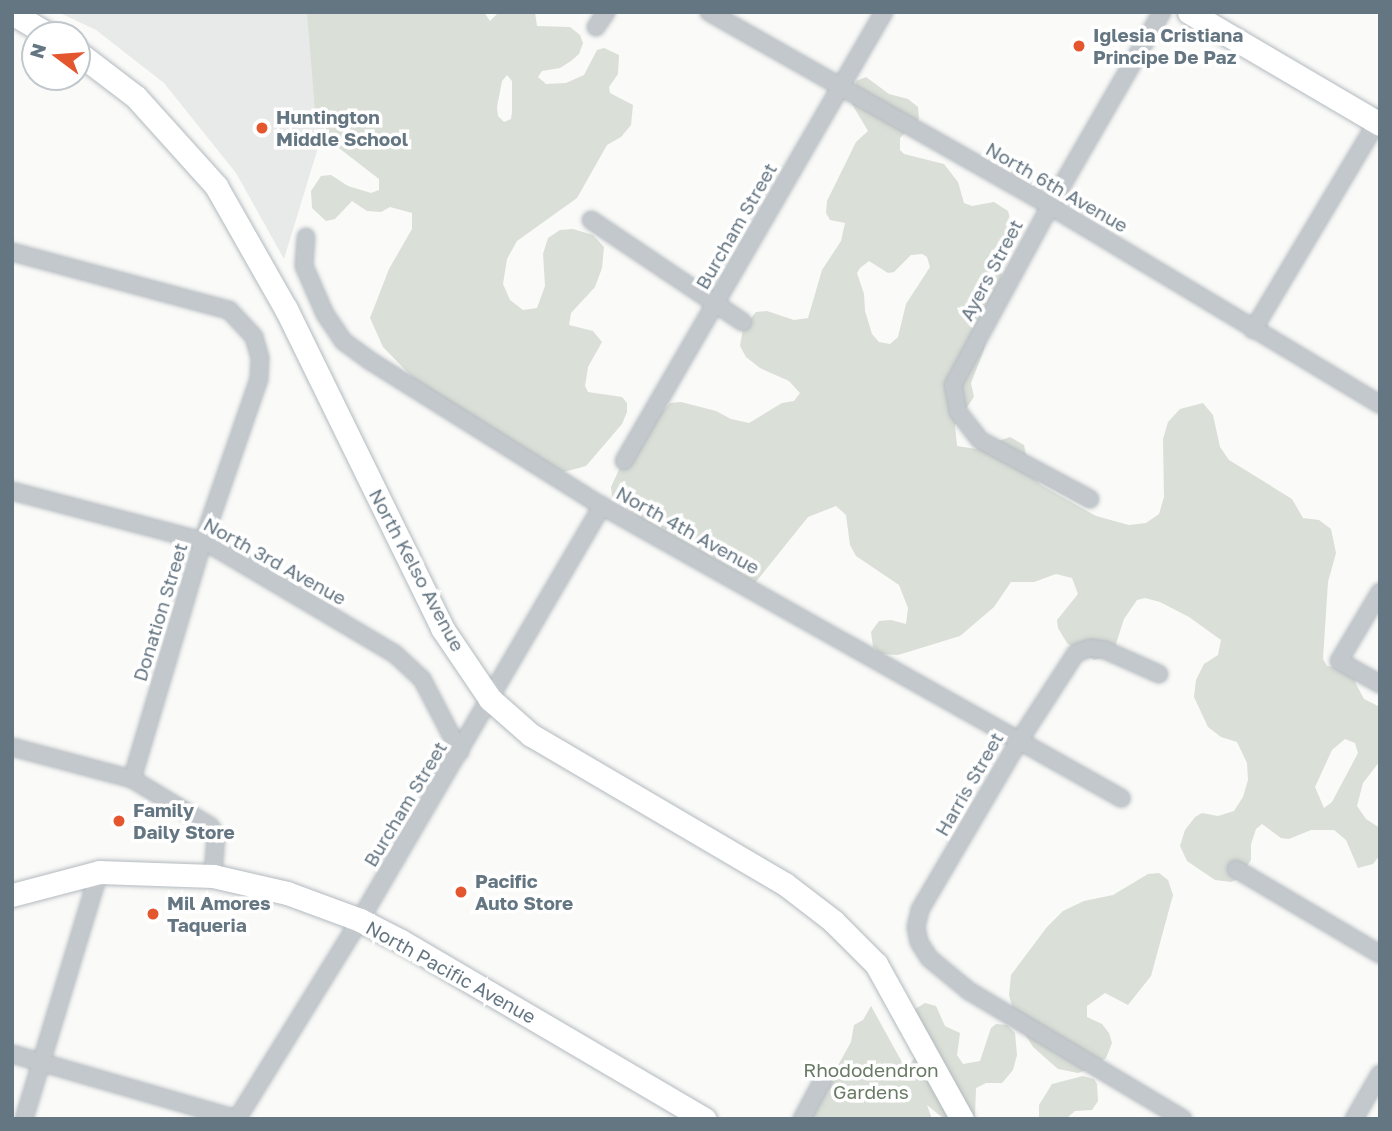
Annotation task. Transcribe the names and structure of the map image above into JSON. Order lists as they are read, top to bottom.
{
  "streets": {
    "street": [
      "North 6th Avenue",
      "Burcham Street",
      "Ayers Street",
      "North 4th Avenue",
      "North 3rd Avenue",
      "North Kelso Avenue",
      "Donation Street",
      "Harris Street",
      "North Pacific Avenue"
    ]
  },
  "crossings": [
    ["North 6th Avenue", "Burcham Street"],
    ["North 6th Avenue", "Ayers Street"],
    ["Burcham Street", "North 4th Avenue"],
    ["Burcham Street", "North 3rd Avenue"],
    ["Burcham Street", "North Kelso Avenue"],
    ["Burcham Street", "North Pacific Avenue"],
    ["North 4th Avenue", "Harris Street"],
    ["North 3rd Avenue", "Donation Street"]
  ],
  "parks": ["Rhododendron Gardens"],
  "places": [
    "Iglesia Cristiana Principe De Paz",
    "Huntington Middle School",
    "Family Daily Store",
    "Pacific Auto Store",
    "Mil Amores Taqueria"
  ],
  "north": "left"
}
